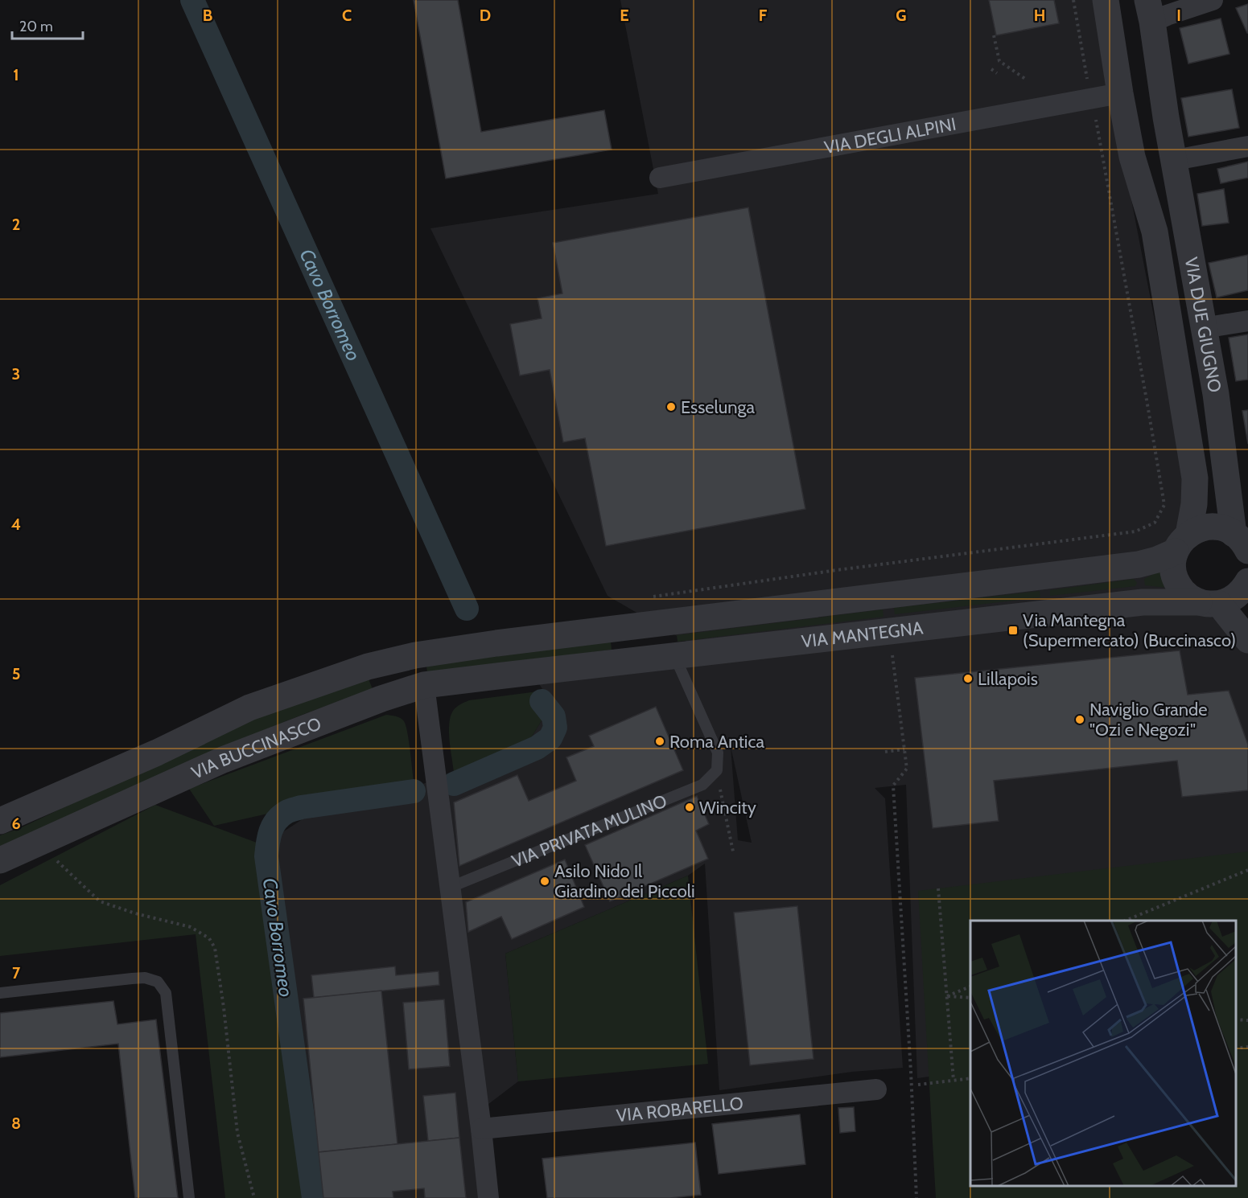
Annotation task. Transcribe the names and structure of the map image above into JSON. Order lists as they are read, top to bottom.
{
  "streets": {
    "street": [
      "VIA DEGLI ALPINI",
      "VIA DUE GIUGNO",
      "VIA MANTEGNA",
      "VIA BUCCINASCO",
      "VIA ROBARELLO"
    ],
    "lane": ["VIA PRIVATA MULINO"]
  },
  "crossings": [
    ["VIA DEGLI ALPINI", "VIA DUE GIUGNO"],
    ["VIA DUE GIUGNO", "VIA MANTEGNA"],
    ["VIA DUE GIUGNO", "VIA BUCCINASCO"],
    ["VIA MANTEGNA", "VIA BUCCINASCO"]
  ],
  "water": ["Cavo Borromeo"],
  "places": {
    "other": [
      "Esselunga",
      "Lillapois",
      "Naviglio Grande \"Ozi e Negozi\"",
      "Roma Antica",
      "Wincity",
      "Asilo Nido Il Giardino dei Piccoli"
    ],
    "transit": ["Via Mantegna (Supermercato) (Buccinasco)"]
  },
  "scale_bar": "20 m",
  "grid": {
    "columns": [
      "B",
      "C",
      "D",
      "E",
      "F",
      "G",
      "H",
      "I"
    ],
    "rows": [
      "1",
      "2",
      "3",
      "4",
      "5",
      "6",
      "7",
      "8"
    ]
  }
}
